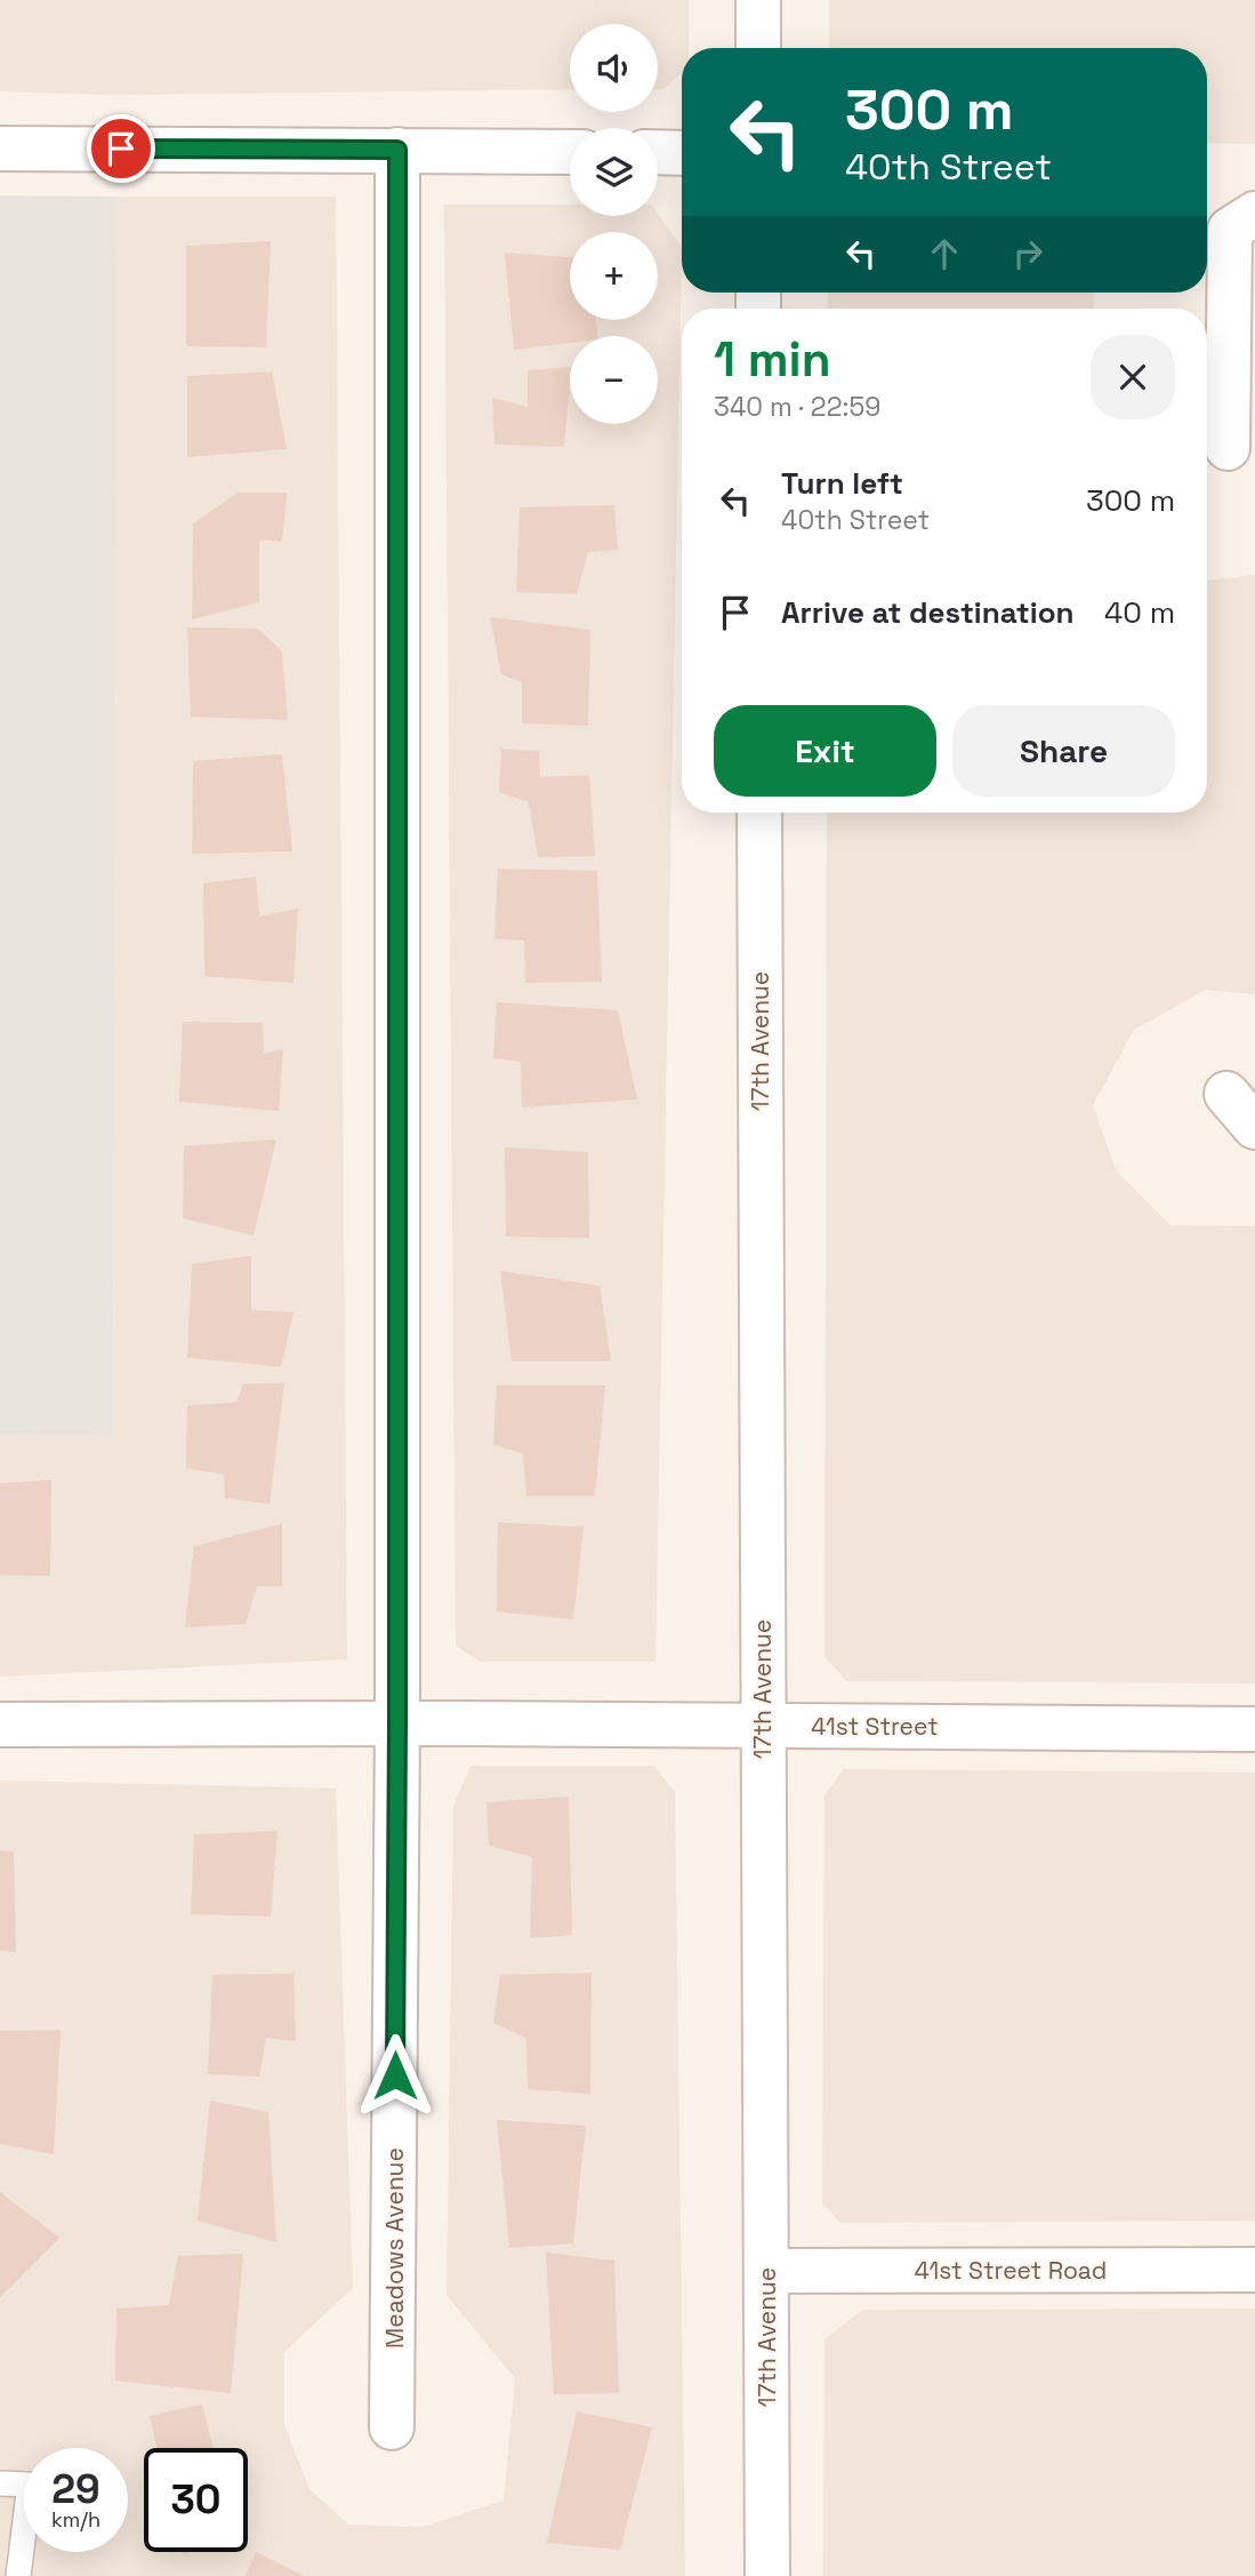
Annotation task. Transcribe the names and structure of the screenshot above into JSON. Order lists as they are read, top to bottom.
{
  "streets": {
    "street": [
      "17th Avenue",
      "41st Street",
      "Meadows Avenue",
      "41st Street Road"
    ]
  },
  "crossings": [
    ["17th Avenue", "41st Street"],
    ["17th Avenue", "41st Street Road"],
    ["41st Street", "Meadows Avenue"]
  ],
  "page": {
    "map_buttons": ["+", "−"],
    "turn": ["300 m", "40th Street"],
    "heading": ["1 min", "340 m · 22:59"],
    "list": [
      {
        "name": "Turn left",
        "note": "40th Street",
        "value": "300 m"
      },
      {
        "name": "Arrive at destination",
        "value": "40 m"
      }
    ],
    "buttons": ["Exit", "Share"],
    "speed": "29 km/h",
    "limit": "30"
  }
}
